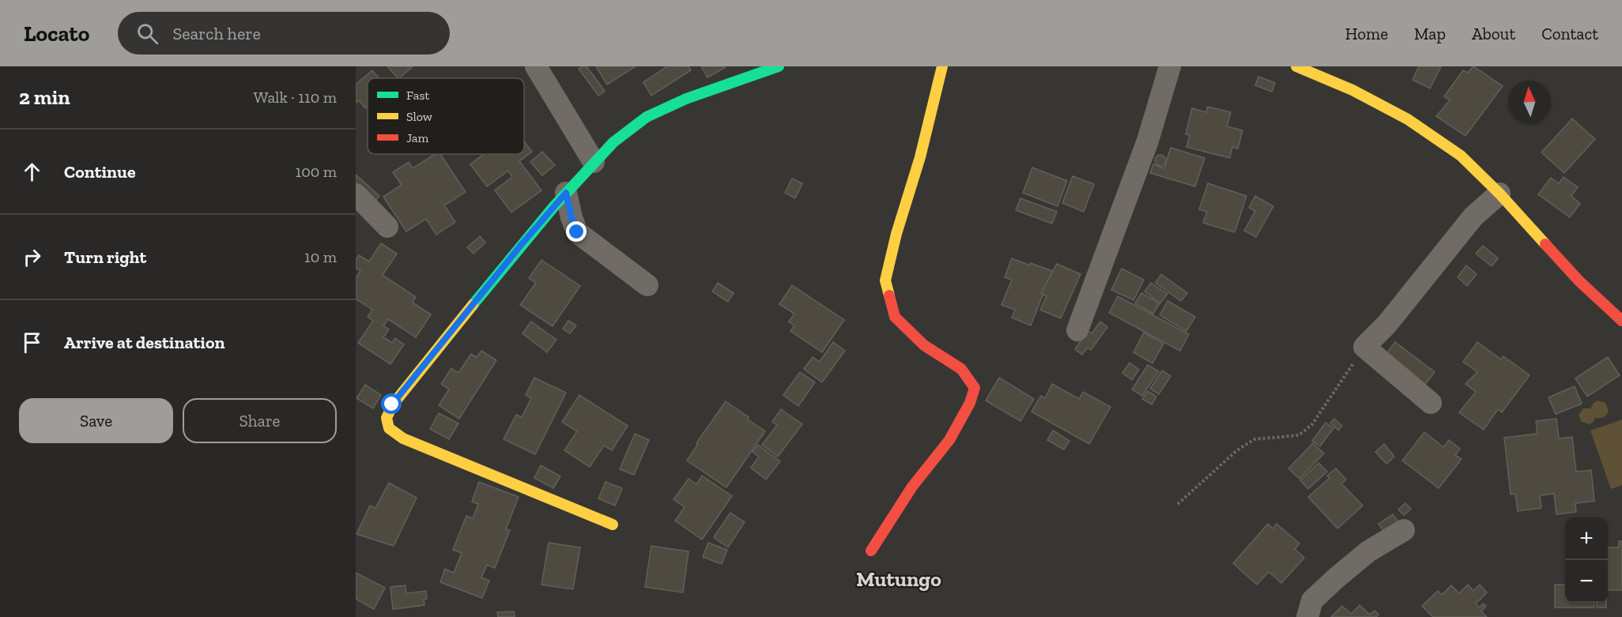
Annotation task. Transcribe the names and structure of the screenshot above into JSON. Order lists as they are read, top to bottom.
{
  "districts": ["Mutungo"],
  "legend": ["Fast", "Slow", "Jam"],
  "north": "top",
  "page": {
    "header": "Locato",
    "search": "Search here",
    "nav": [
      "Home",
      "Map",
      "About",
      "Contact"
    ],
    "heading": ["2 min", "Walk · 110 m"],
    "list": [
      ["Continue", "100 m"],
      ["Turn right", "10 m"],
      "Arrive at destination"
    ],
    "buttons": ["Save", "Share"],
    "map_buttons": ["+", "−"]
  }
}
